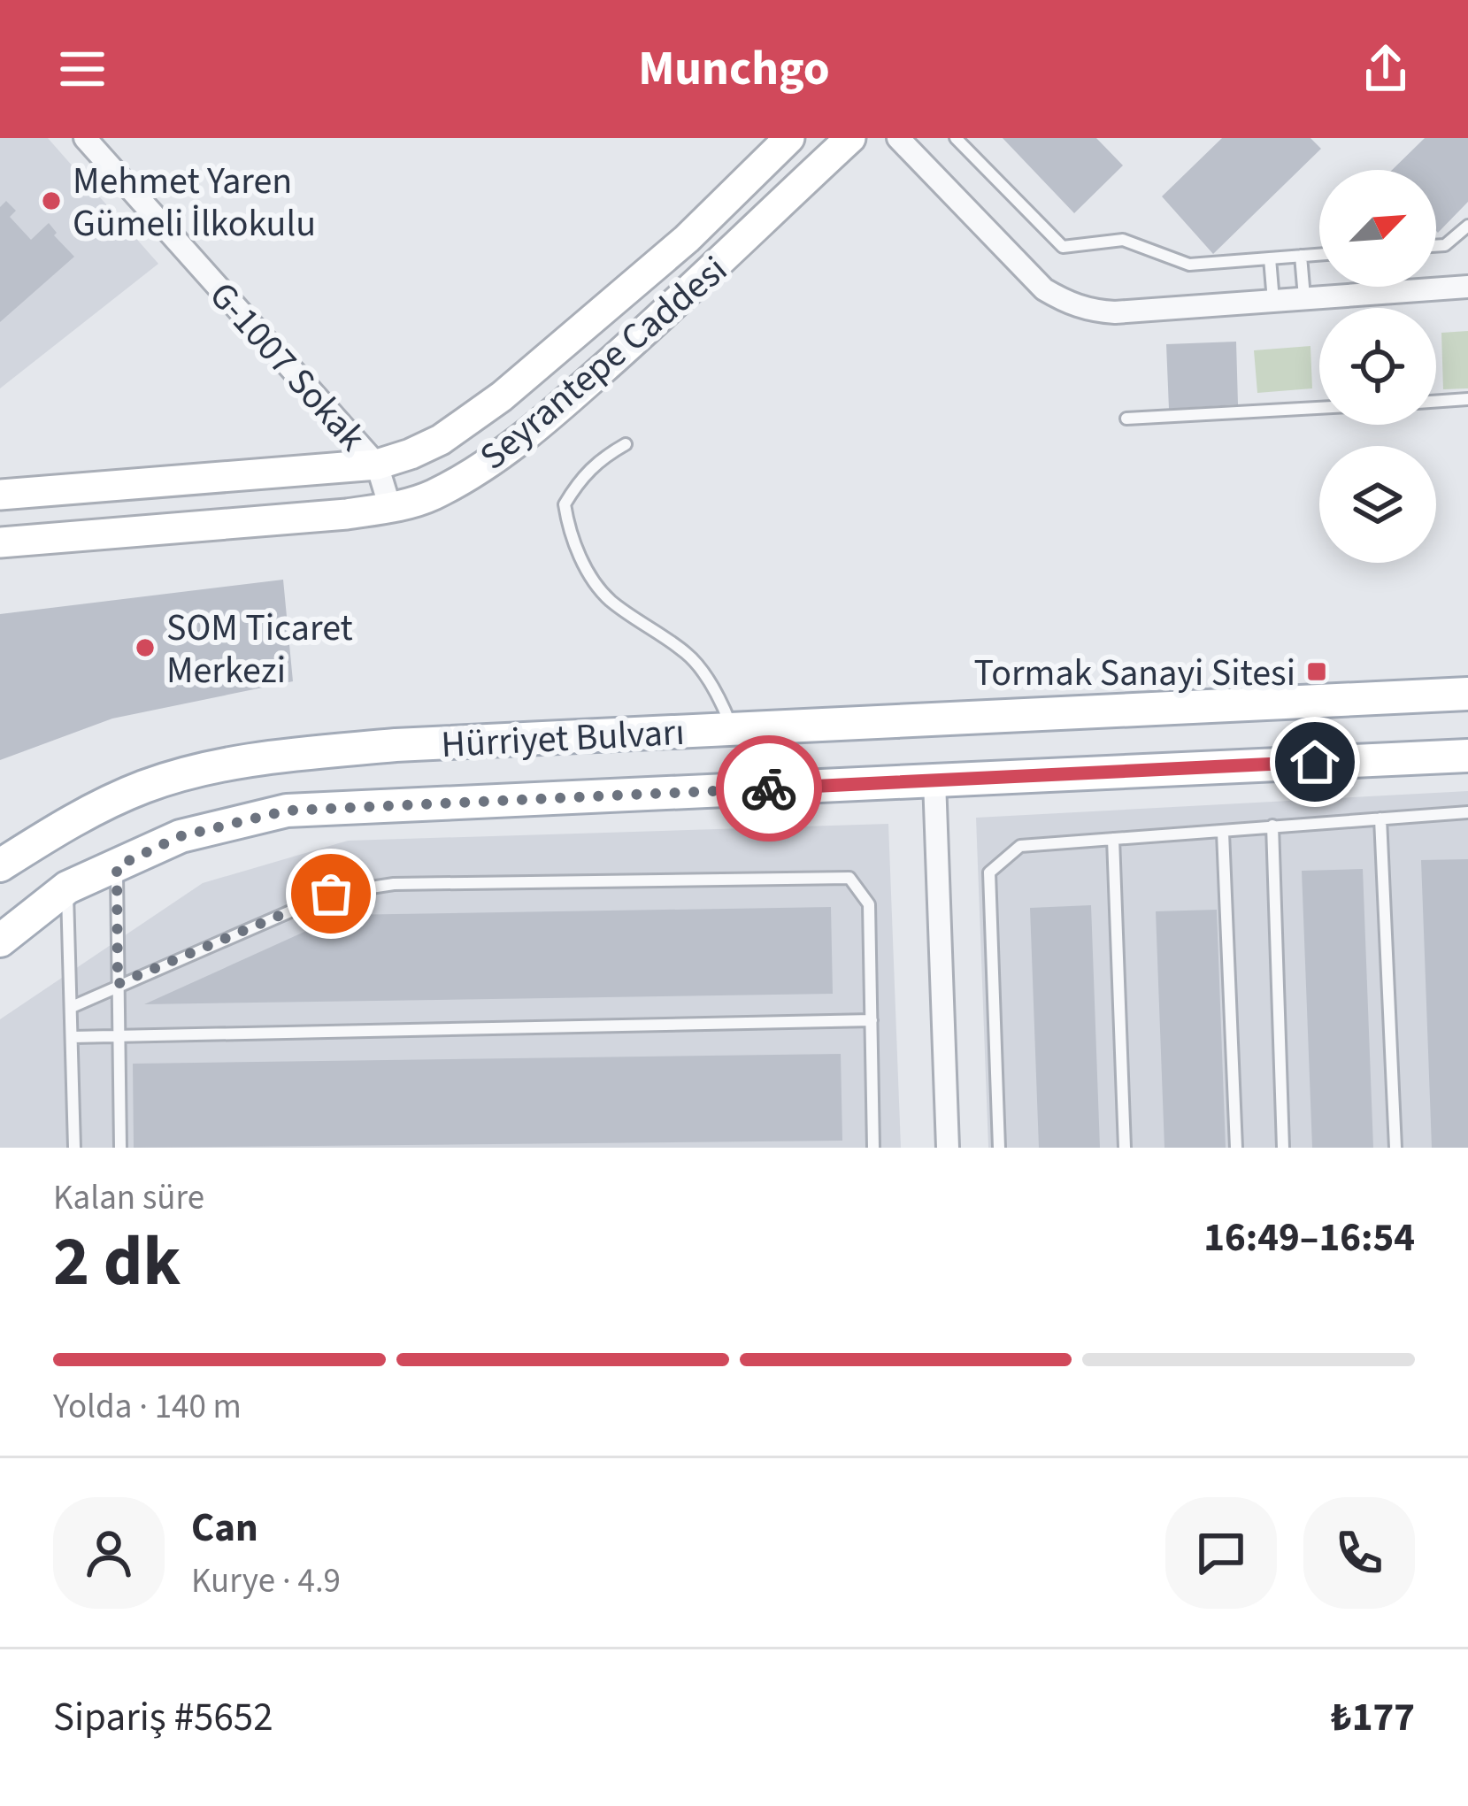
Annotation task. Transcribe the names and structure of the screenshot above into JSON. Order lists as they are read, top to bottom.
{
  "streets": {
    "main road": ["Seyrantepe Caddesi", "Hürriyet Bulvarı"],
    "street": ["G-1007 Sokak"]
  },
  "crossings": [
    ["Seyrantepe Caddesi", "G-1007 Sokak"]
  ],
  "places": {
    "other": ["Mehmet Yaren Gümeli İlkokulu", "SOM Ticaret Merkezi"],
    "transit": ["Tormak Sanayi Sitesi"]
  },
  "north": "top right",
  "page": {
    "header": "Munchgo",
    "heading": ["2 dk", "Kalan süre", "16:49–16:54"],
    "panel": [
      "Can",
      "Kurye · 4.9",
      "Sipariş #5652",
      "₺177"
    ],
    "bar": "Yolda · 140 m"
  }
}
